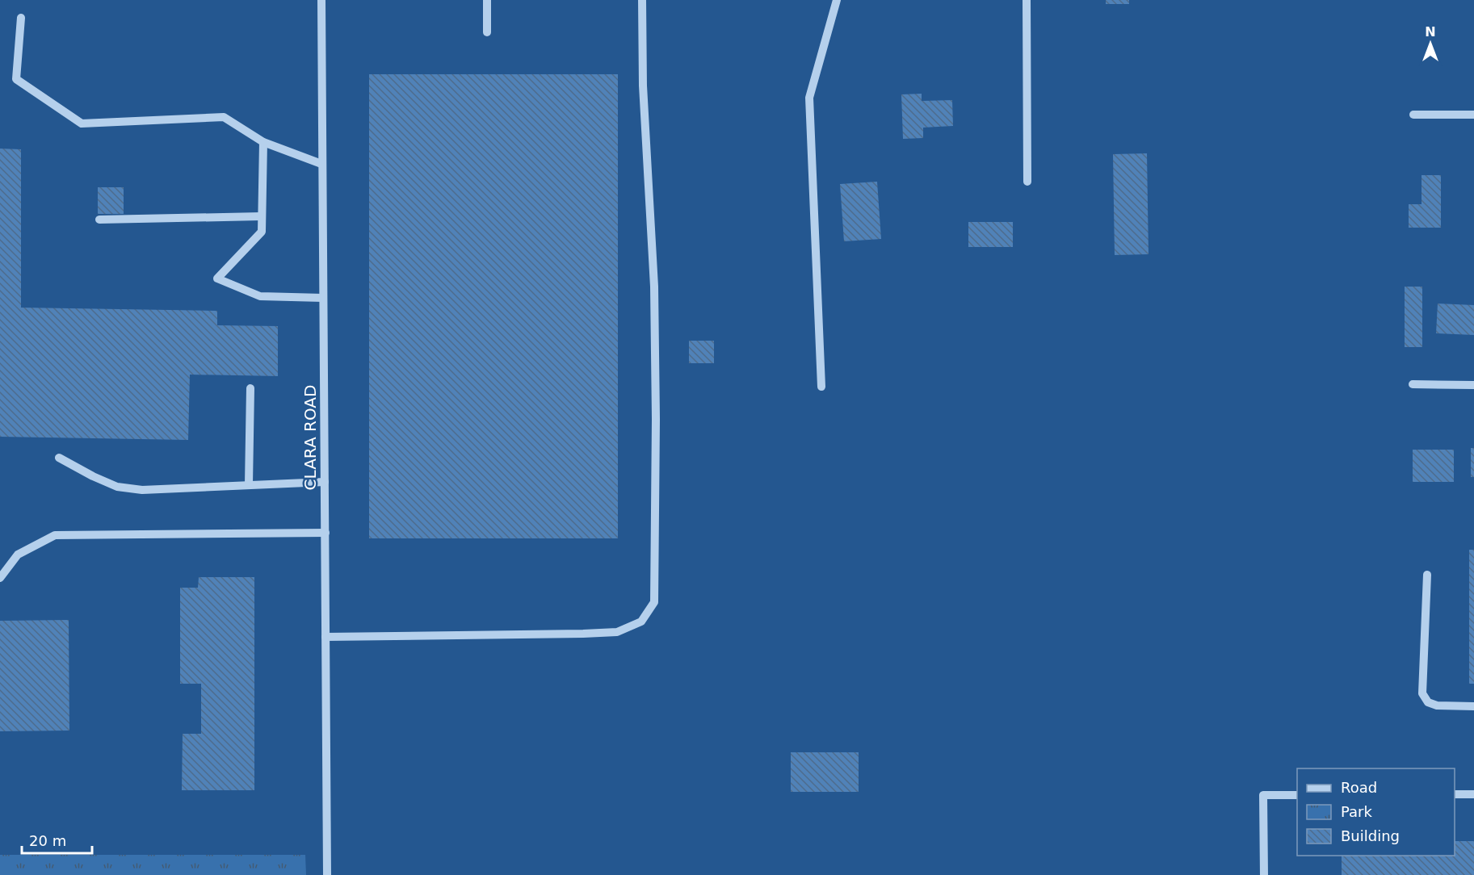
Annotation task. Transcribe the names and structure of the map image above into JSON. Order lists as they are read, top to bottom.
{
  "streets": {
    "street": ["CLARA ROAD"]
  },
  "legend": ["Road", "Park", "Building"],
  "scale_bar": "20 m",
  "north": "top"
}
